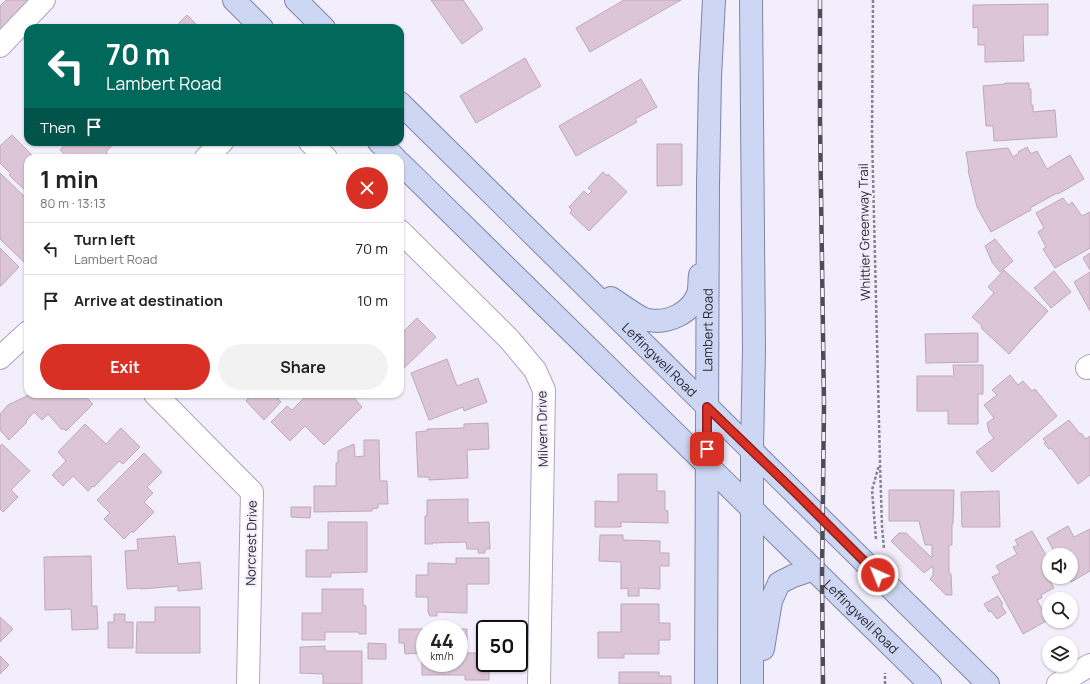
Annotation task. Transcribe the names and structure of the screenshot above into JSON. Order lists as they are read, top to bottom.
{
  "streets": {
    "main road": ["Lambert Road", "Leffingwell Road"],
    "street": ["Milvern Drive", "Norcrest Drive"],
    "path": ["Whittier Greenway Trail"]
  },
  "crossings": [
    ["Lambert Road", "Leffingwell Road"]
  ],
  "page": {
    "turn": ["70 m", "Lambert Road"],
    "then": "Then",
    "heading": ["1 min", "80 m · 13:13"],
    "list": [
      {
        "name": "Turn left",
        "note": "Lambert Road",
        "value": "70 m"
      },
      {
        "name": "Arrive at destination",
        "value": "10 m"
      }
    ],
    "buttons": ["Exit", "Share"],
    "speed": "44 km/h",
    "limit": "50"
  }
}
